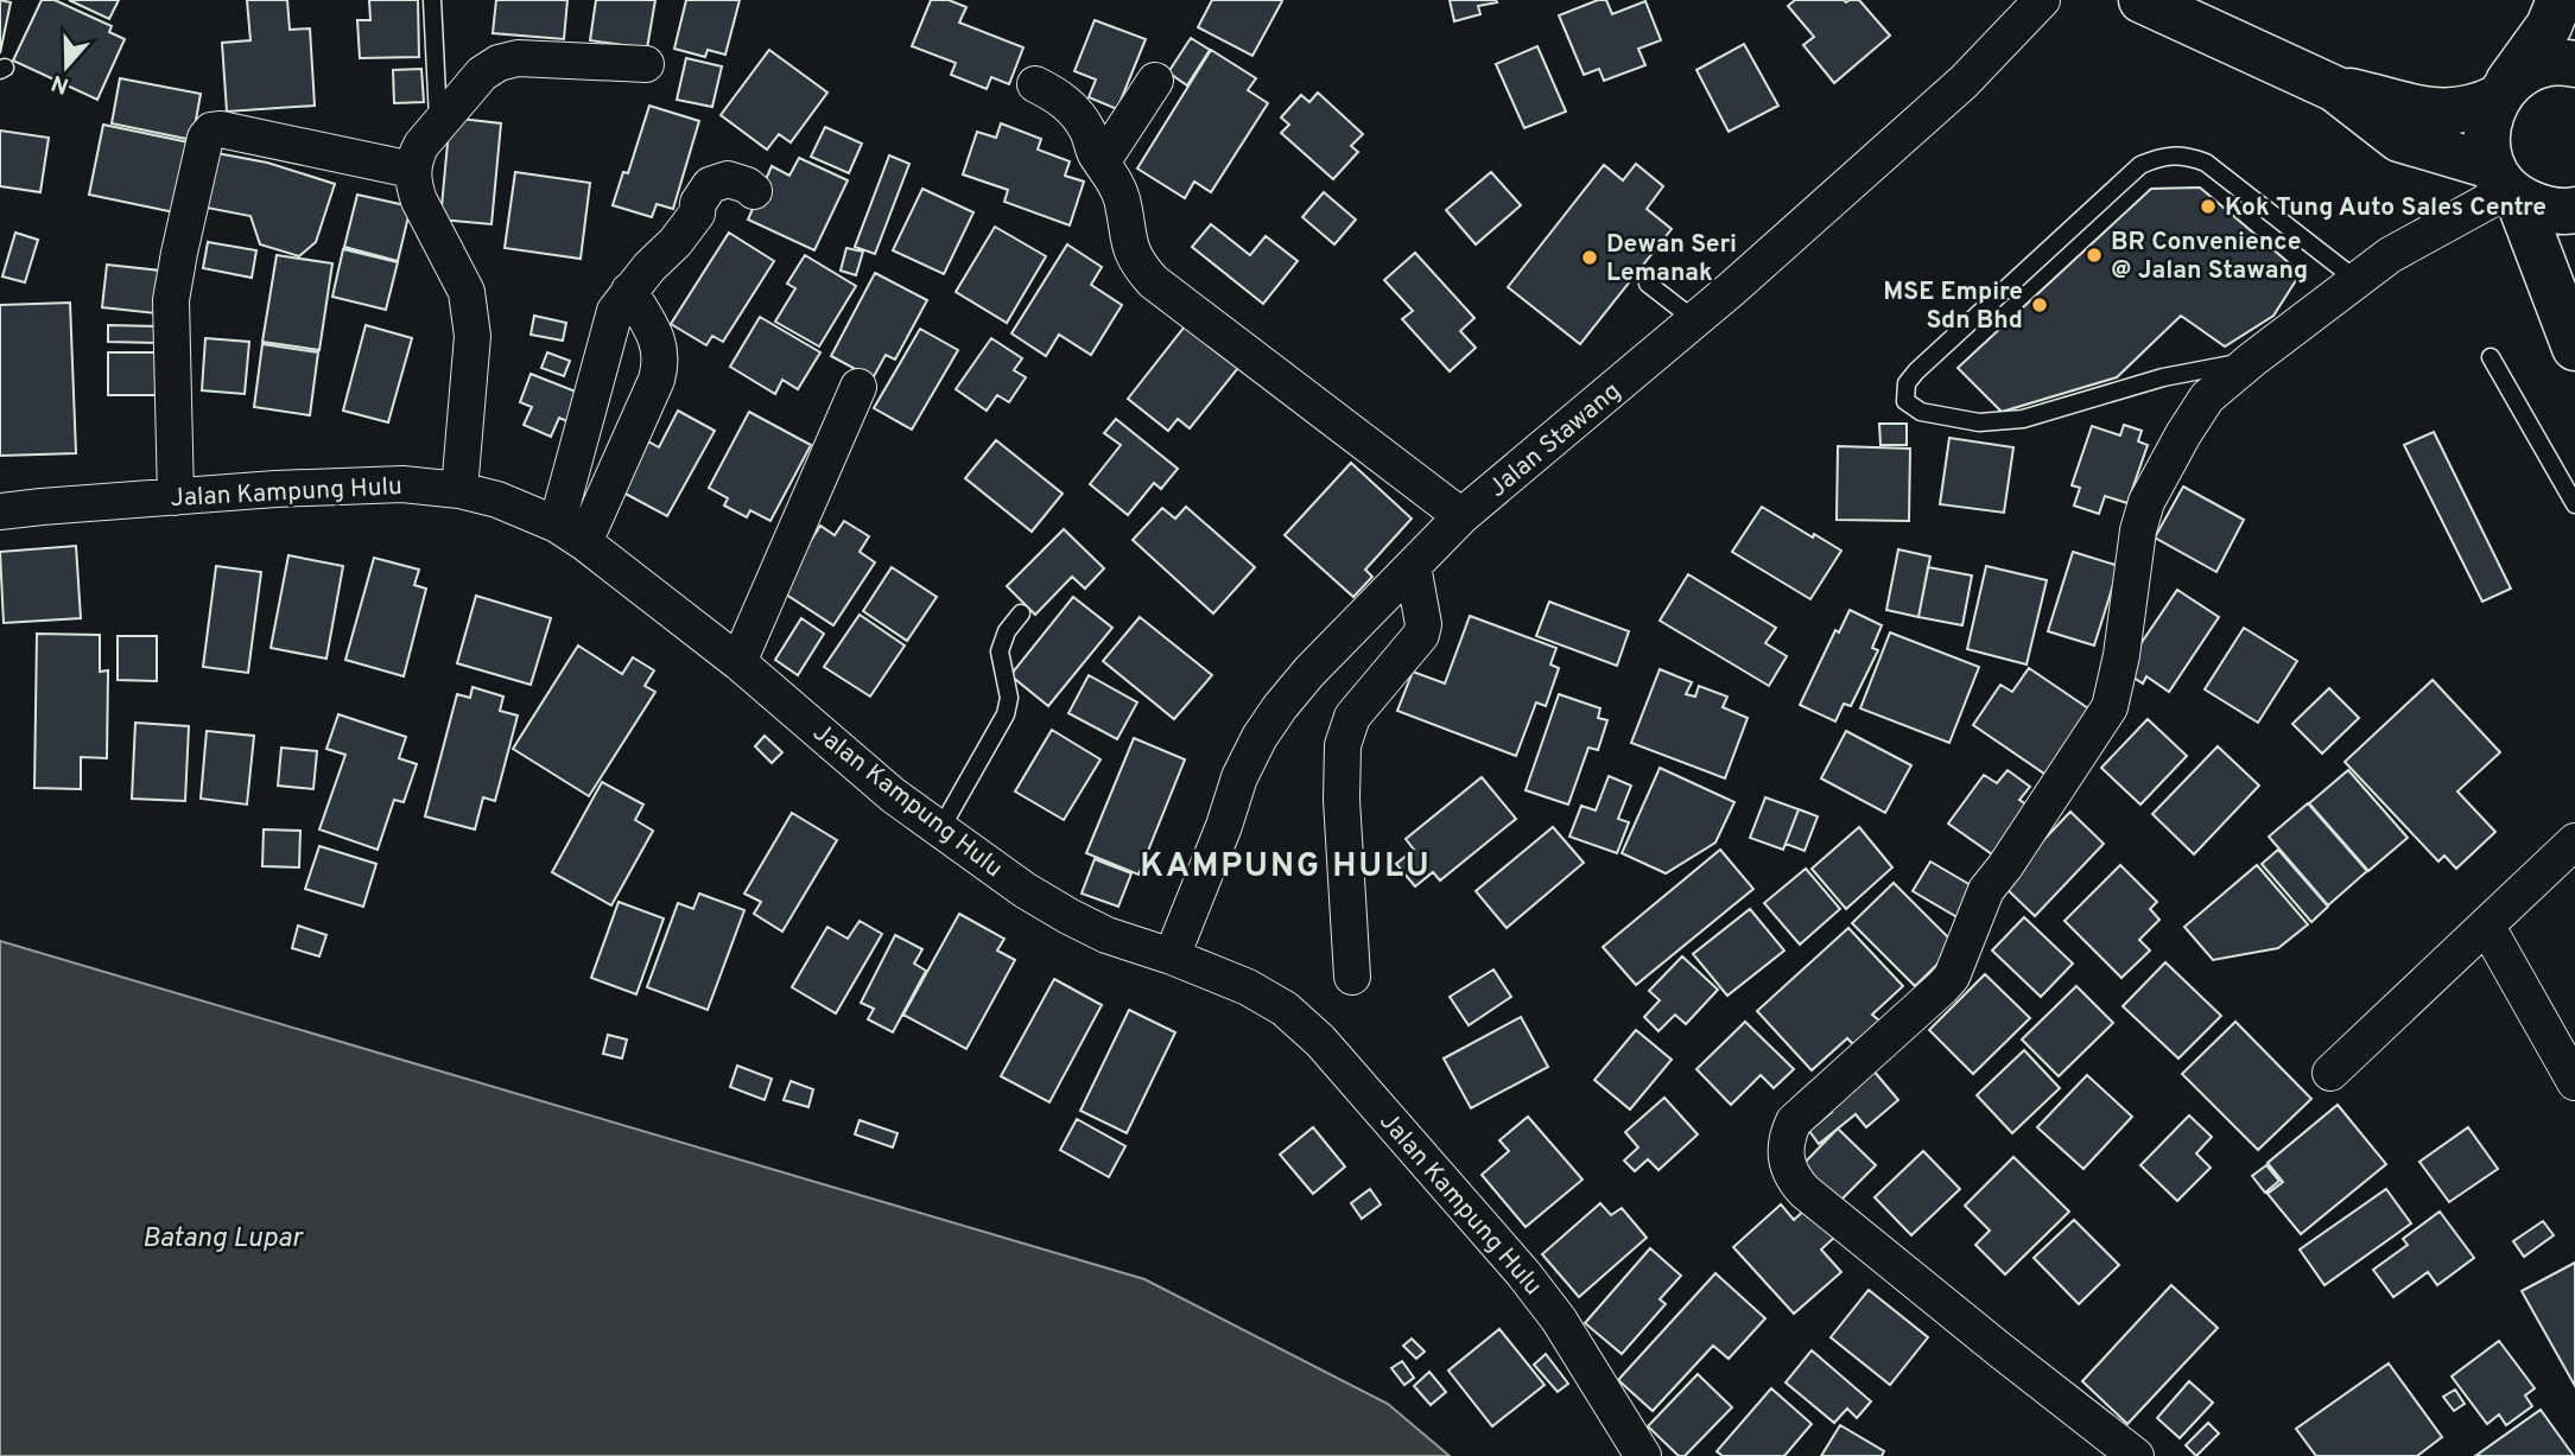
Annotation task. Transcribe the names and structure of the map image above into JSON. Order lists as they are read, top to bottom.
{
  "streets": {
    "street": ["Jalan Stawang", "Jalan Kampung Hulu"]
  },
  "crossings": [
    ["Jalan Stawang", "Jalan Kampung Hulu"]
  ],
  "districts": ["KAMPUNG HULU"],
  "water": ["Batang Lupar"],
  "places": [
    "Kok Tung Auto Sales Centre",
    "BR Convenience @ Jalan Stawang",
    "Dewan Seri Lemanak",
    "MSE Empire Sdn Bhd"
  ],
  "north": "bottom"
}
